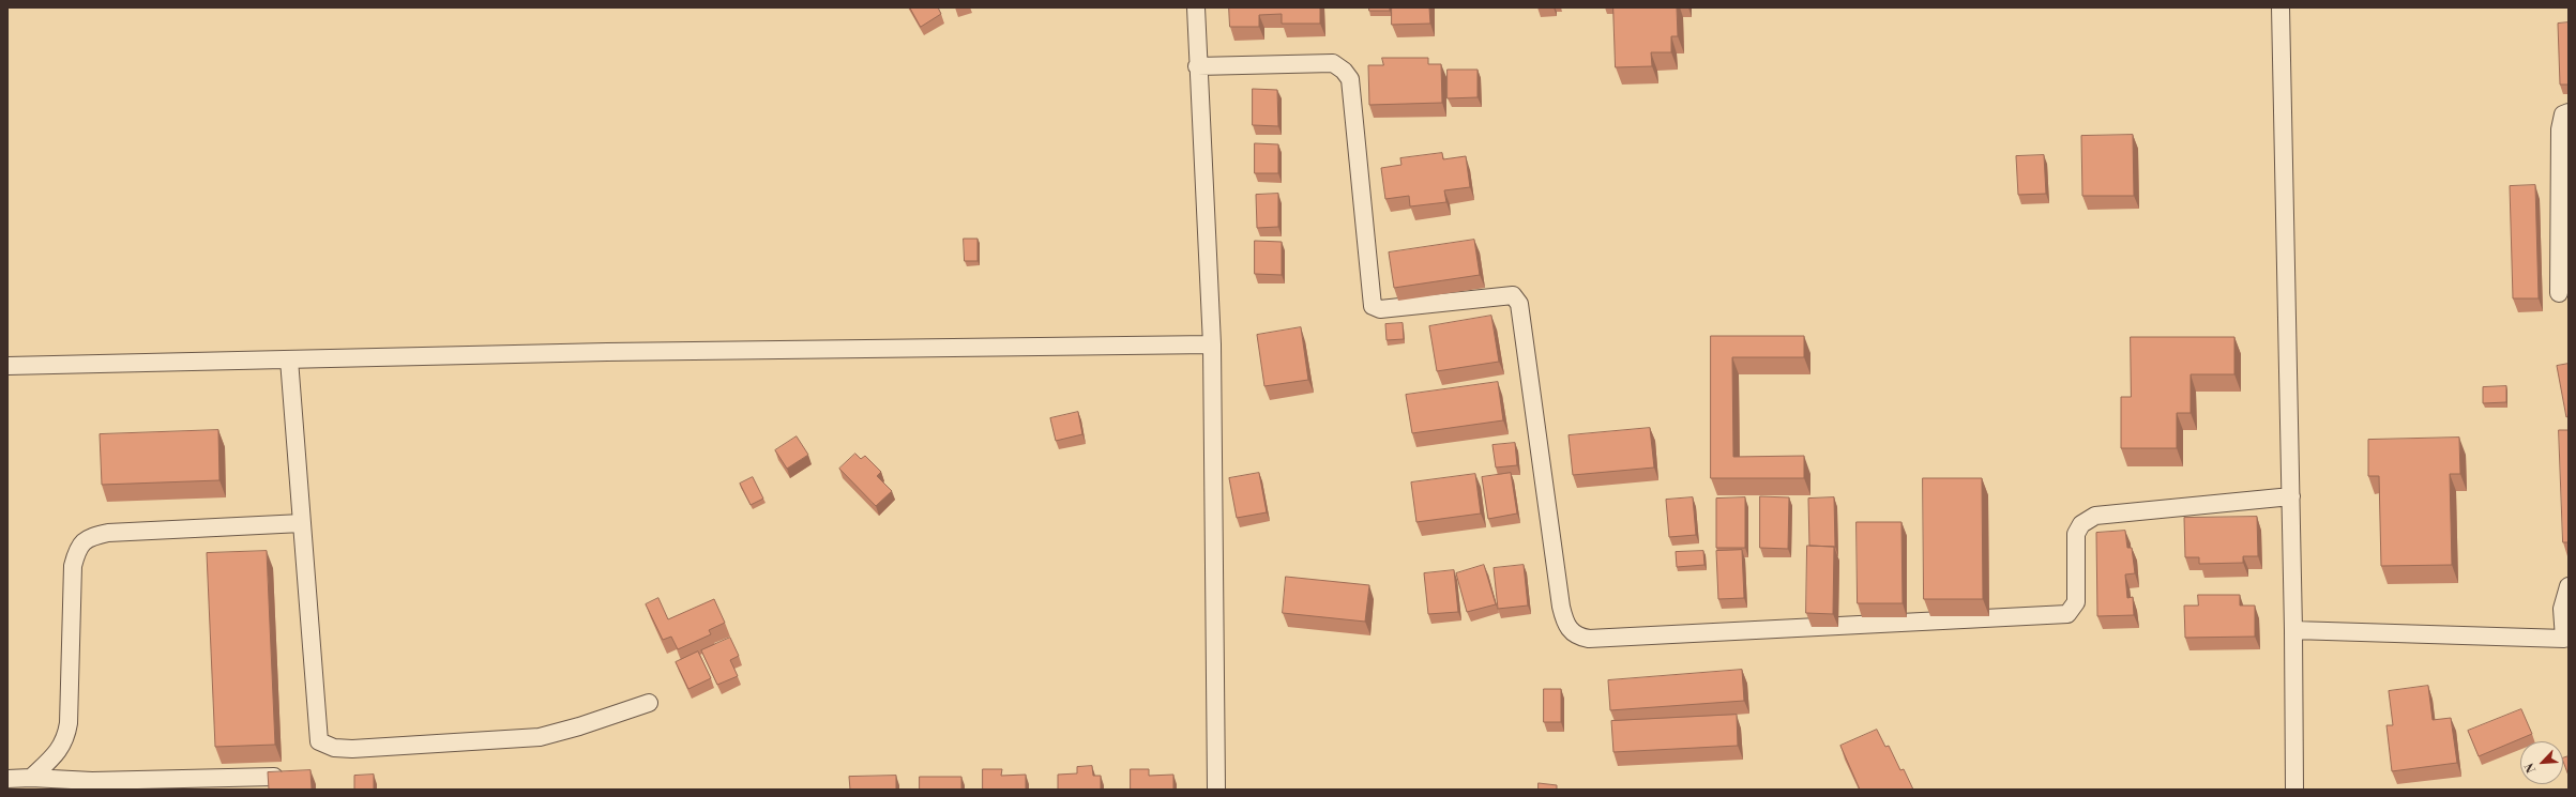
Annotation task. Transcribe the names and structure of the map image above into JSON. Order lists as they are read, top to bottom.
{
  "north": "bottom left"
}
